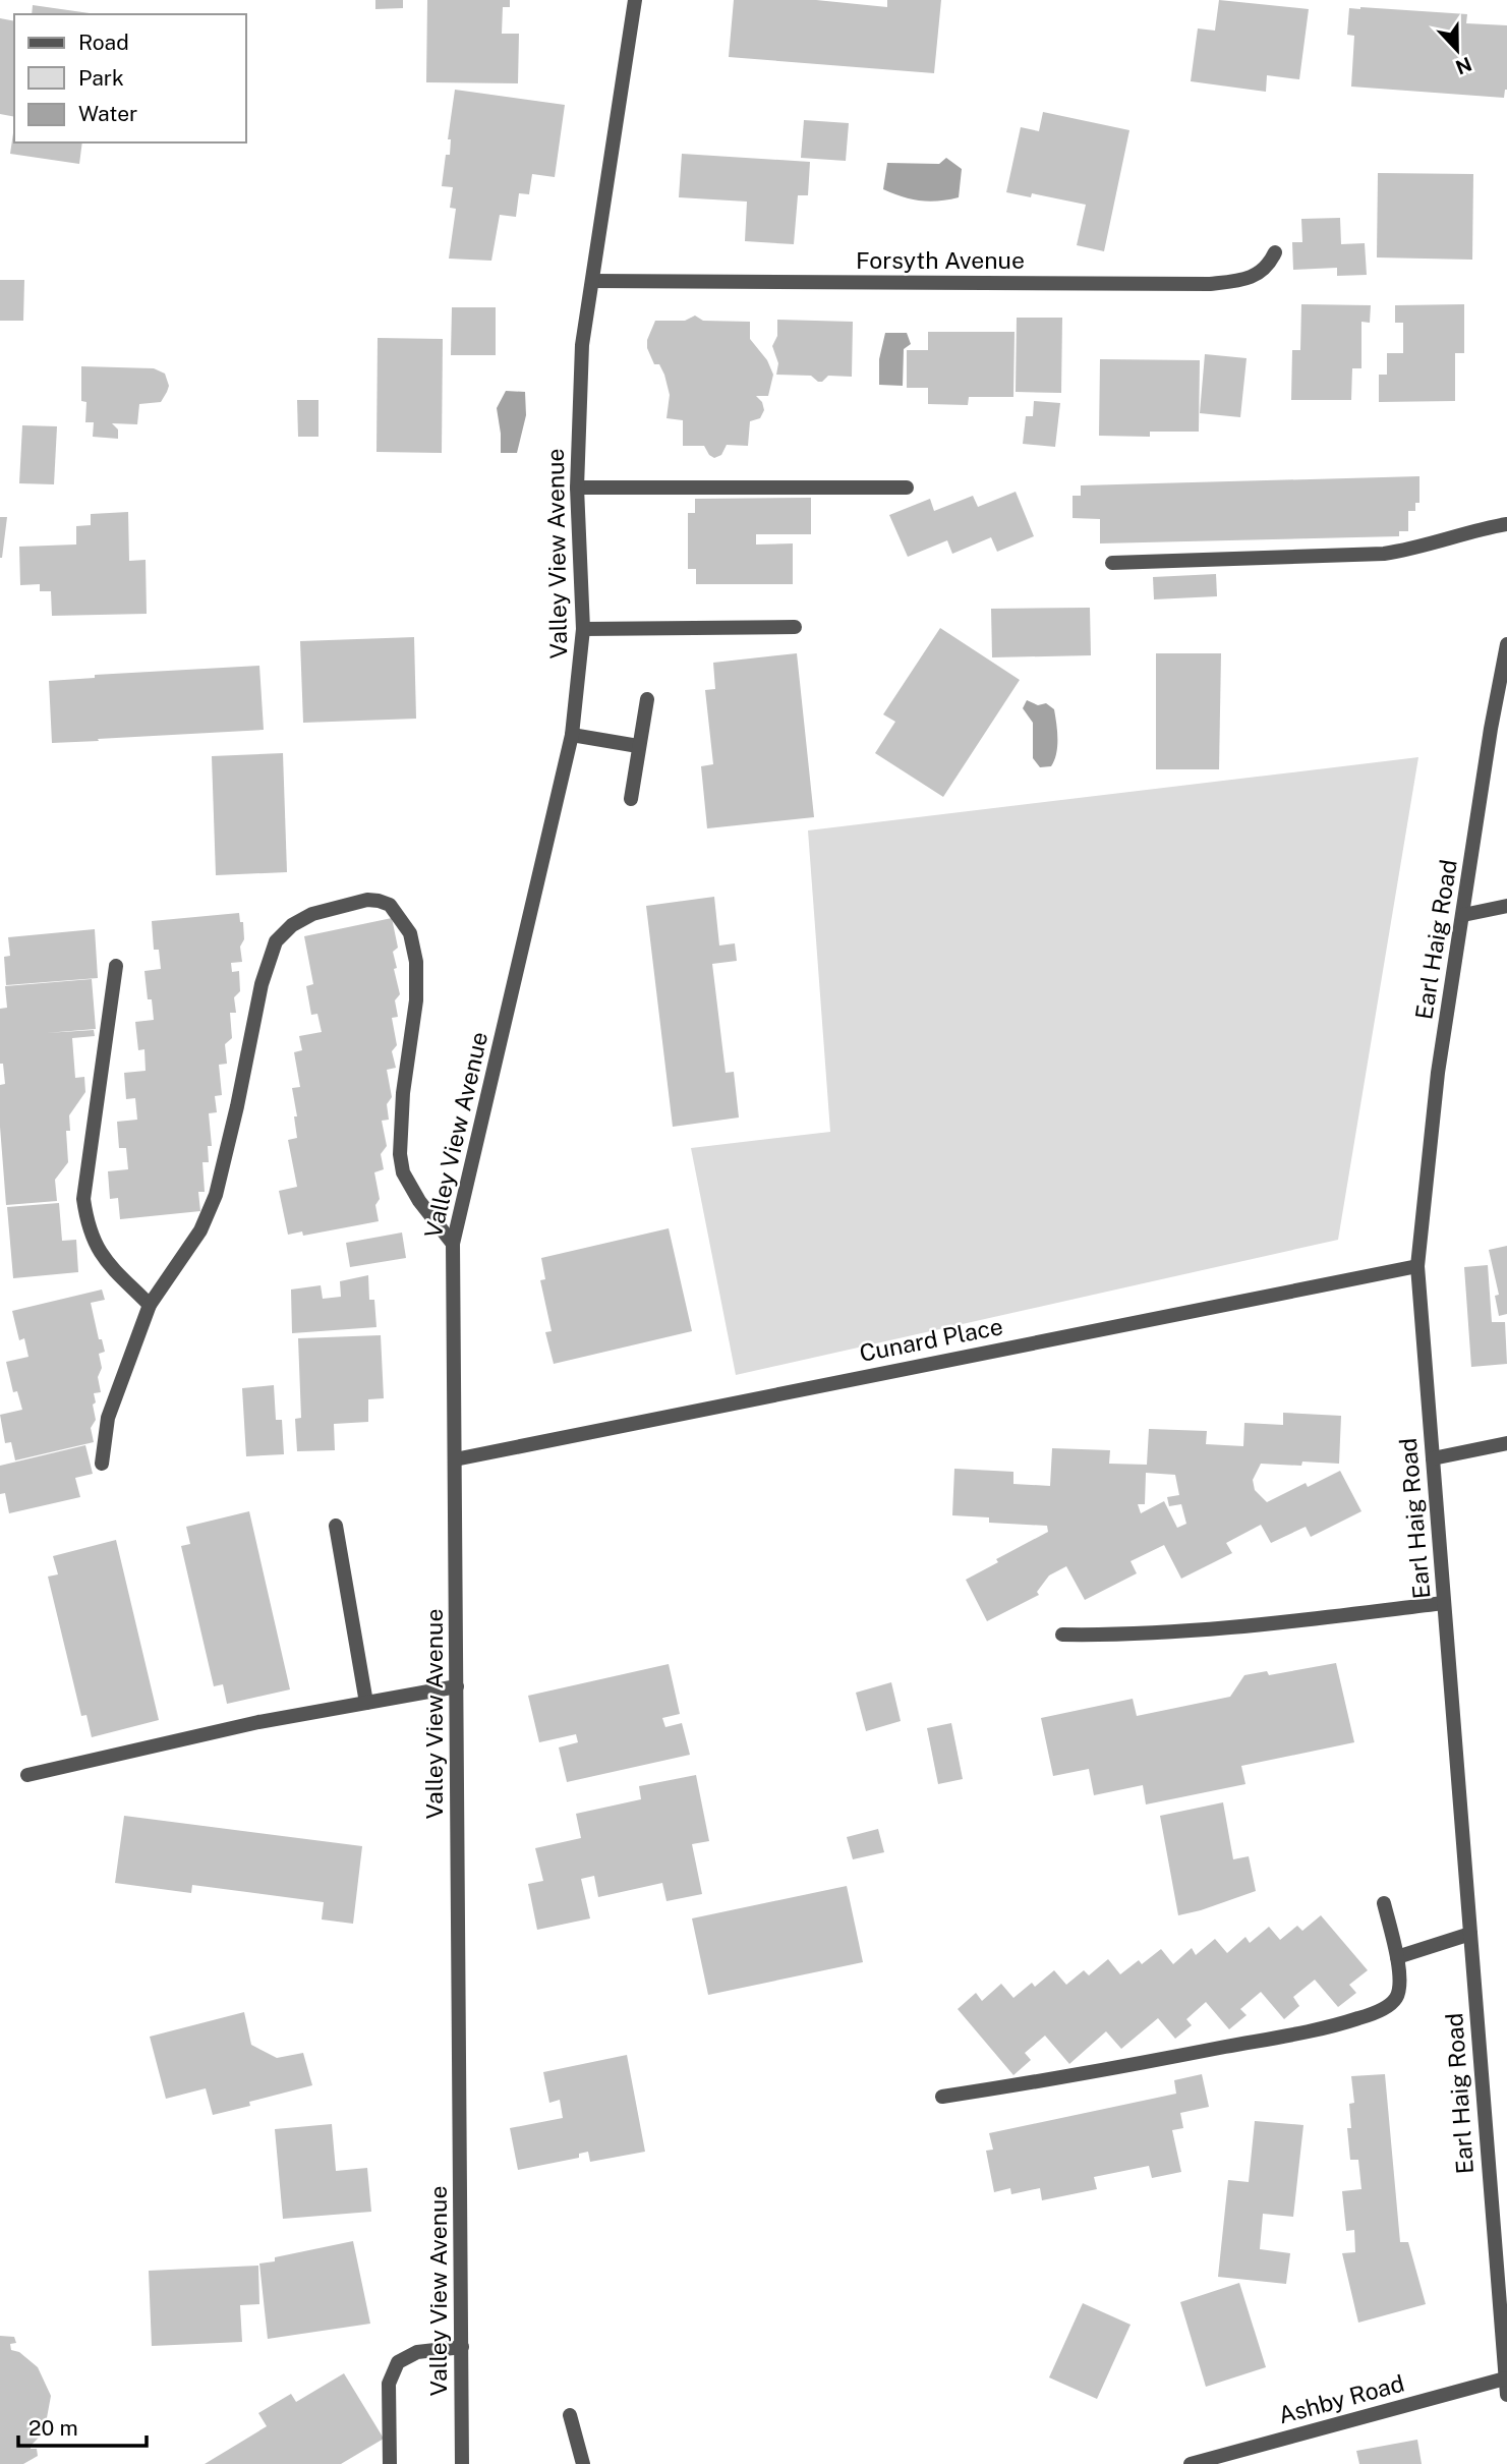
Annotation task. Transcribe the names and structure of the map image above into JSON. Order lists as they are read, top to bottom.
{
  "streets": {
    "street": [
      "Forsyth Avenue",
      "Valley View Avenue",
      "Earl Haig Road",
      "Cunard Place",
      "Ashby Road"
    ]
  },
  "crossings": [
    ["Forsyth Avenue", "Valley View Avenue"],
    ["Valley View Avenue", "Cunard Place"],
    ["Earl Haig Road", "Cunard Place"],
    ["Earl Haig Road", "Ashby Road"]
  ],
  "legend": ["Road", "Park", "Water"],
  "scale_bar": "20 m",
  "north": "bottom"
}
